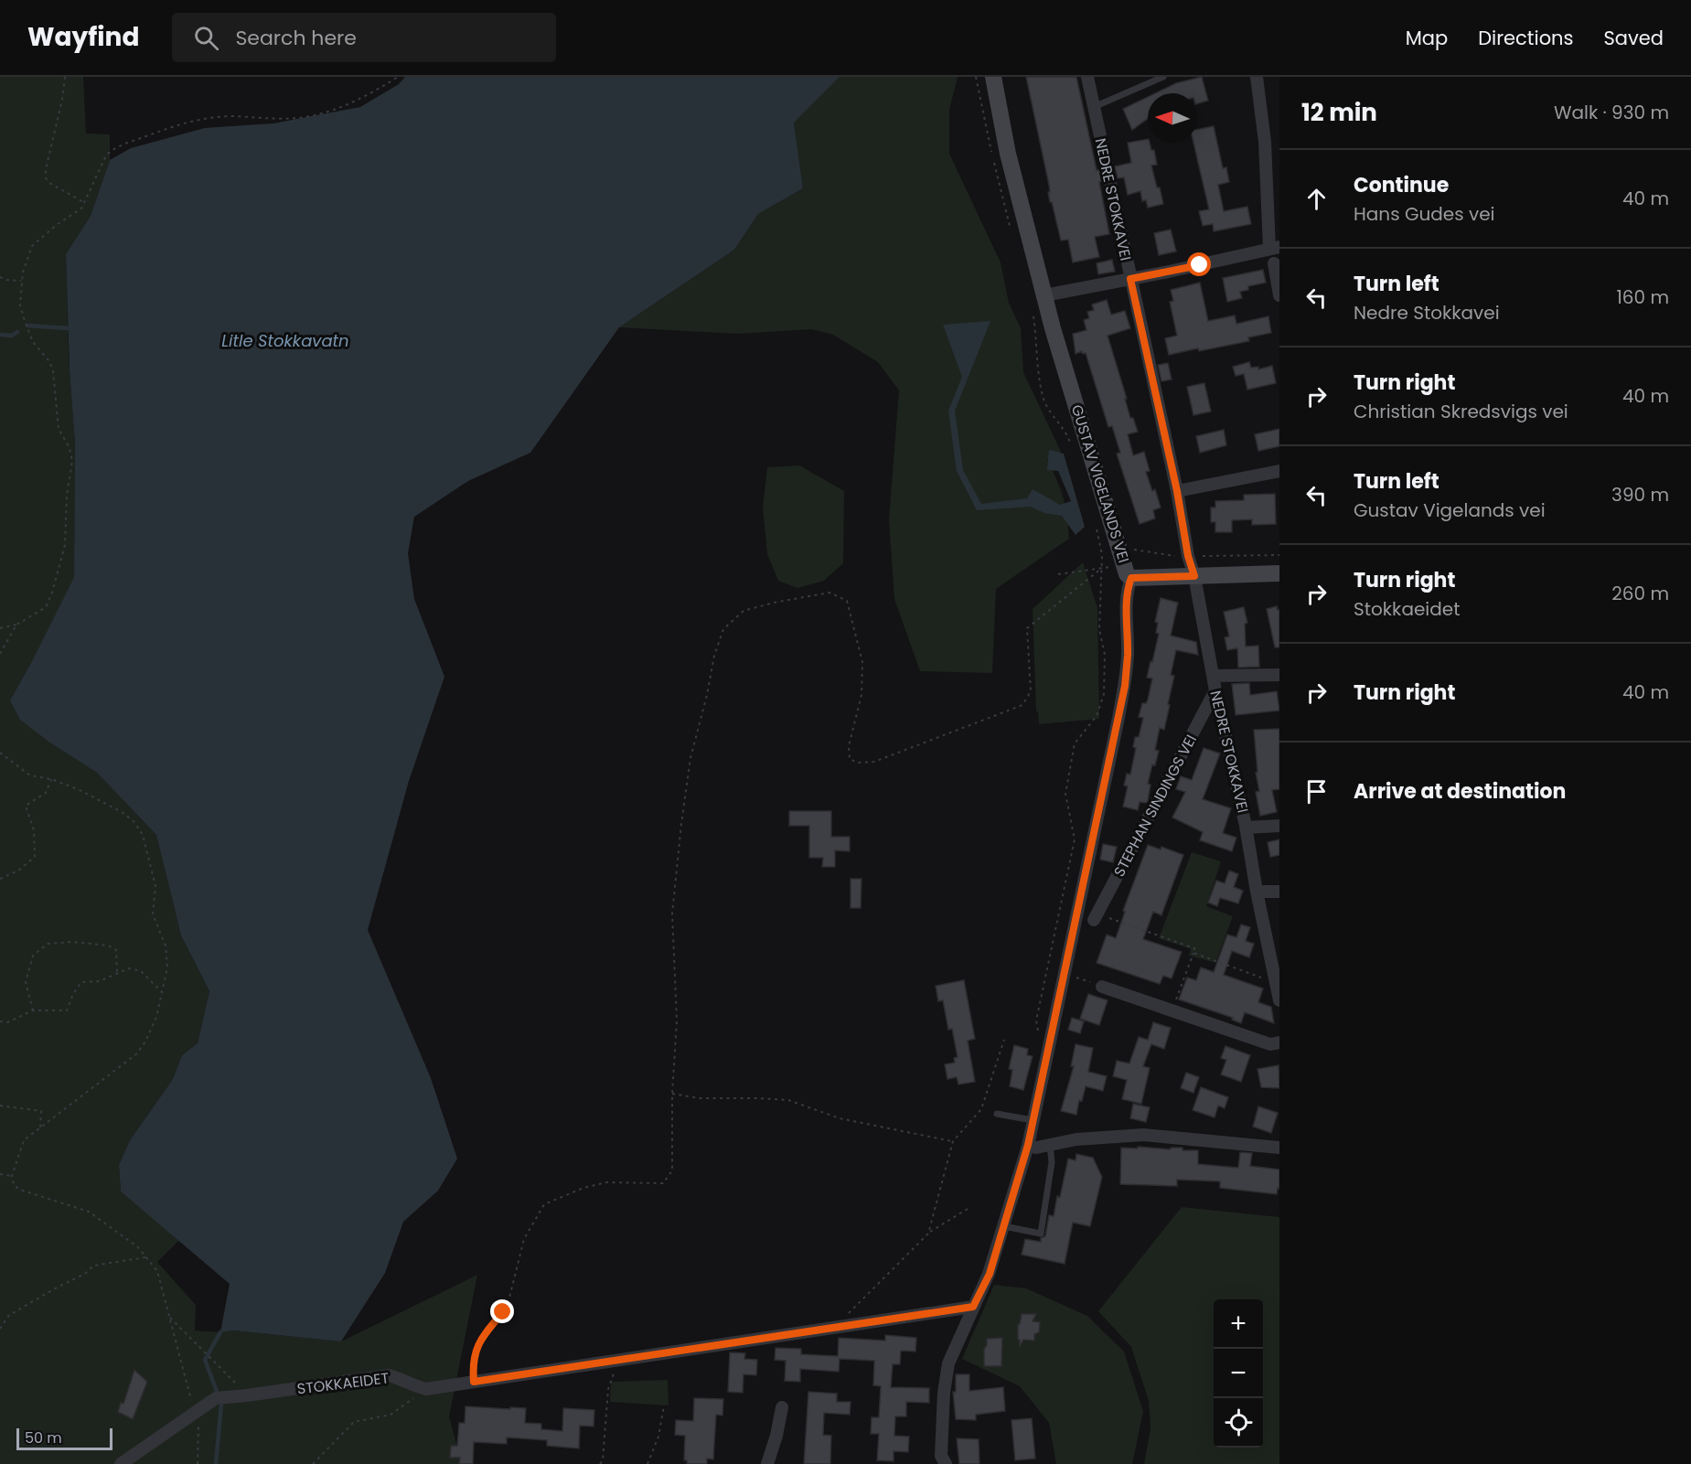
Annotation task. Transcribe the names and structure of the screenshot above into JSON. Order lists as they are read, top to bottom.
{
  "streets": {
    "main road": ["GUSTAV VIGELANDS VEI"],
    "street": ["NEDRE STOKKAVEI", "STEPHAN SINDINGS VEI", "STOKKAEIDET"]
  },
  "crossings": [
    ["NEDRE STOKKAVEI", "STEPHAN SINDINGS VEI"]
  ],
  "water": ["Litle Stokkavatn"],
  "scale_bar": "50 m",
  "north": "left",
  "page": {
    "header": "Wayfind",
    "search": "Search here",
    "nav": ["Map", "Directions", "Saved"],
    "heading": ["12 min", "Walk · 930 m"],
    "list": [
      ["Continue", "Hans Gudes vei", "40 m"],
      ["Turn left", "Nedre Stokkavei", "160 m"],
      ["Turn right", "Christian Skredsvigs vei", "40 m"],
      ["Turn left", "Gustav Vigelands vei", "390 m"],
      ["Turn right", "Stokkaeidet", "260 m"],
      ["Turn right", "40 m"],
      "Arrive at destination"
    ],
    "map_buttons": ["+", "−"],
    "scale": "50 m"
  }
}
